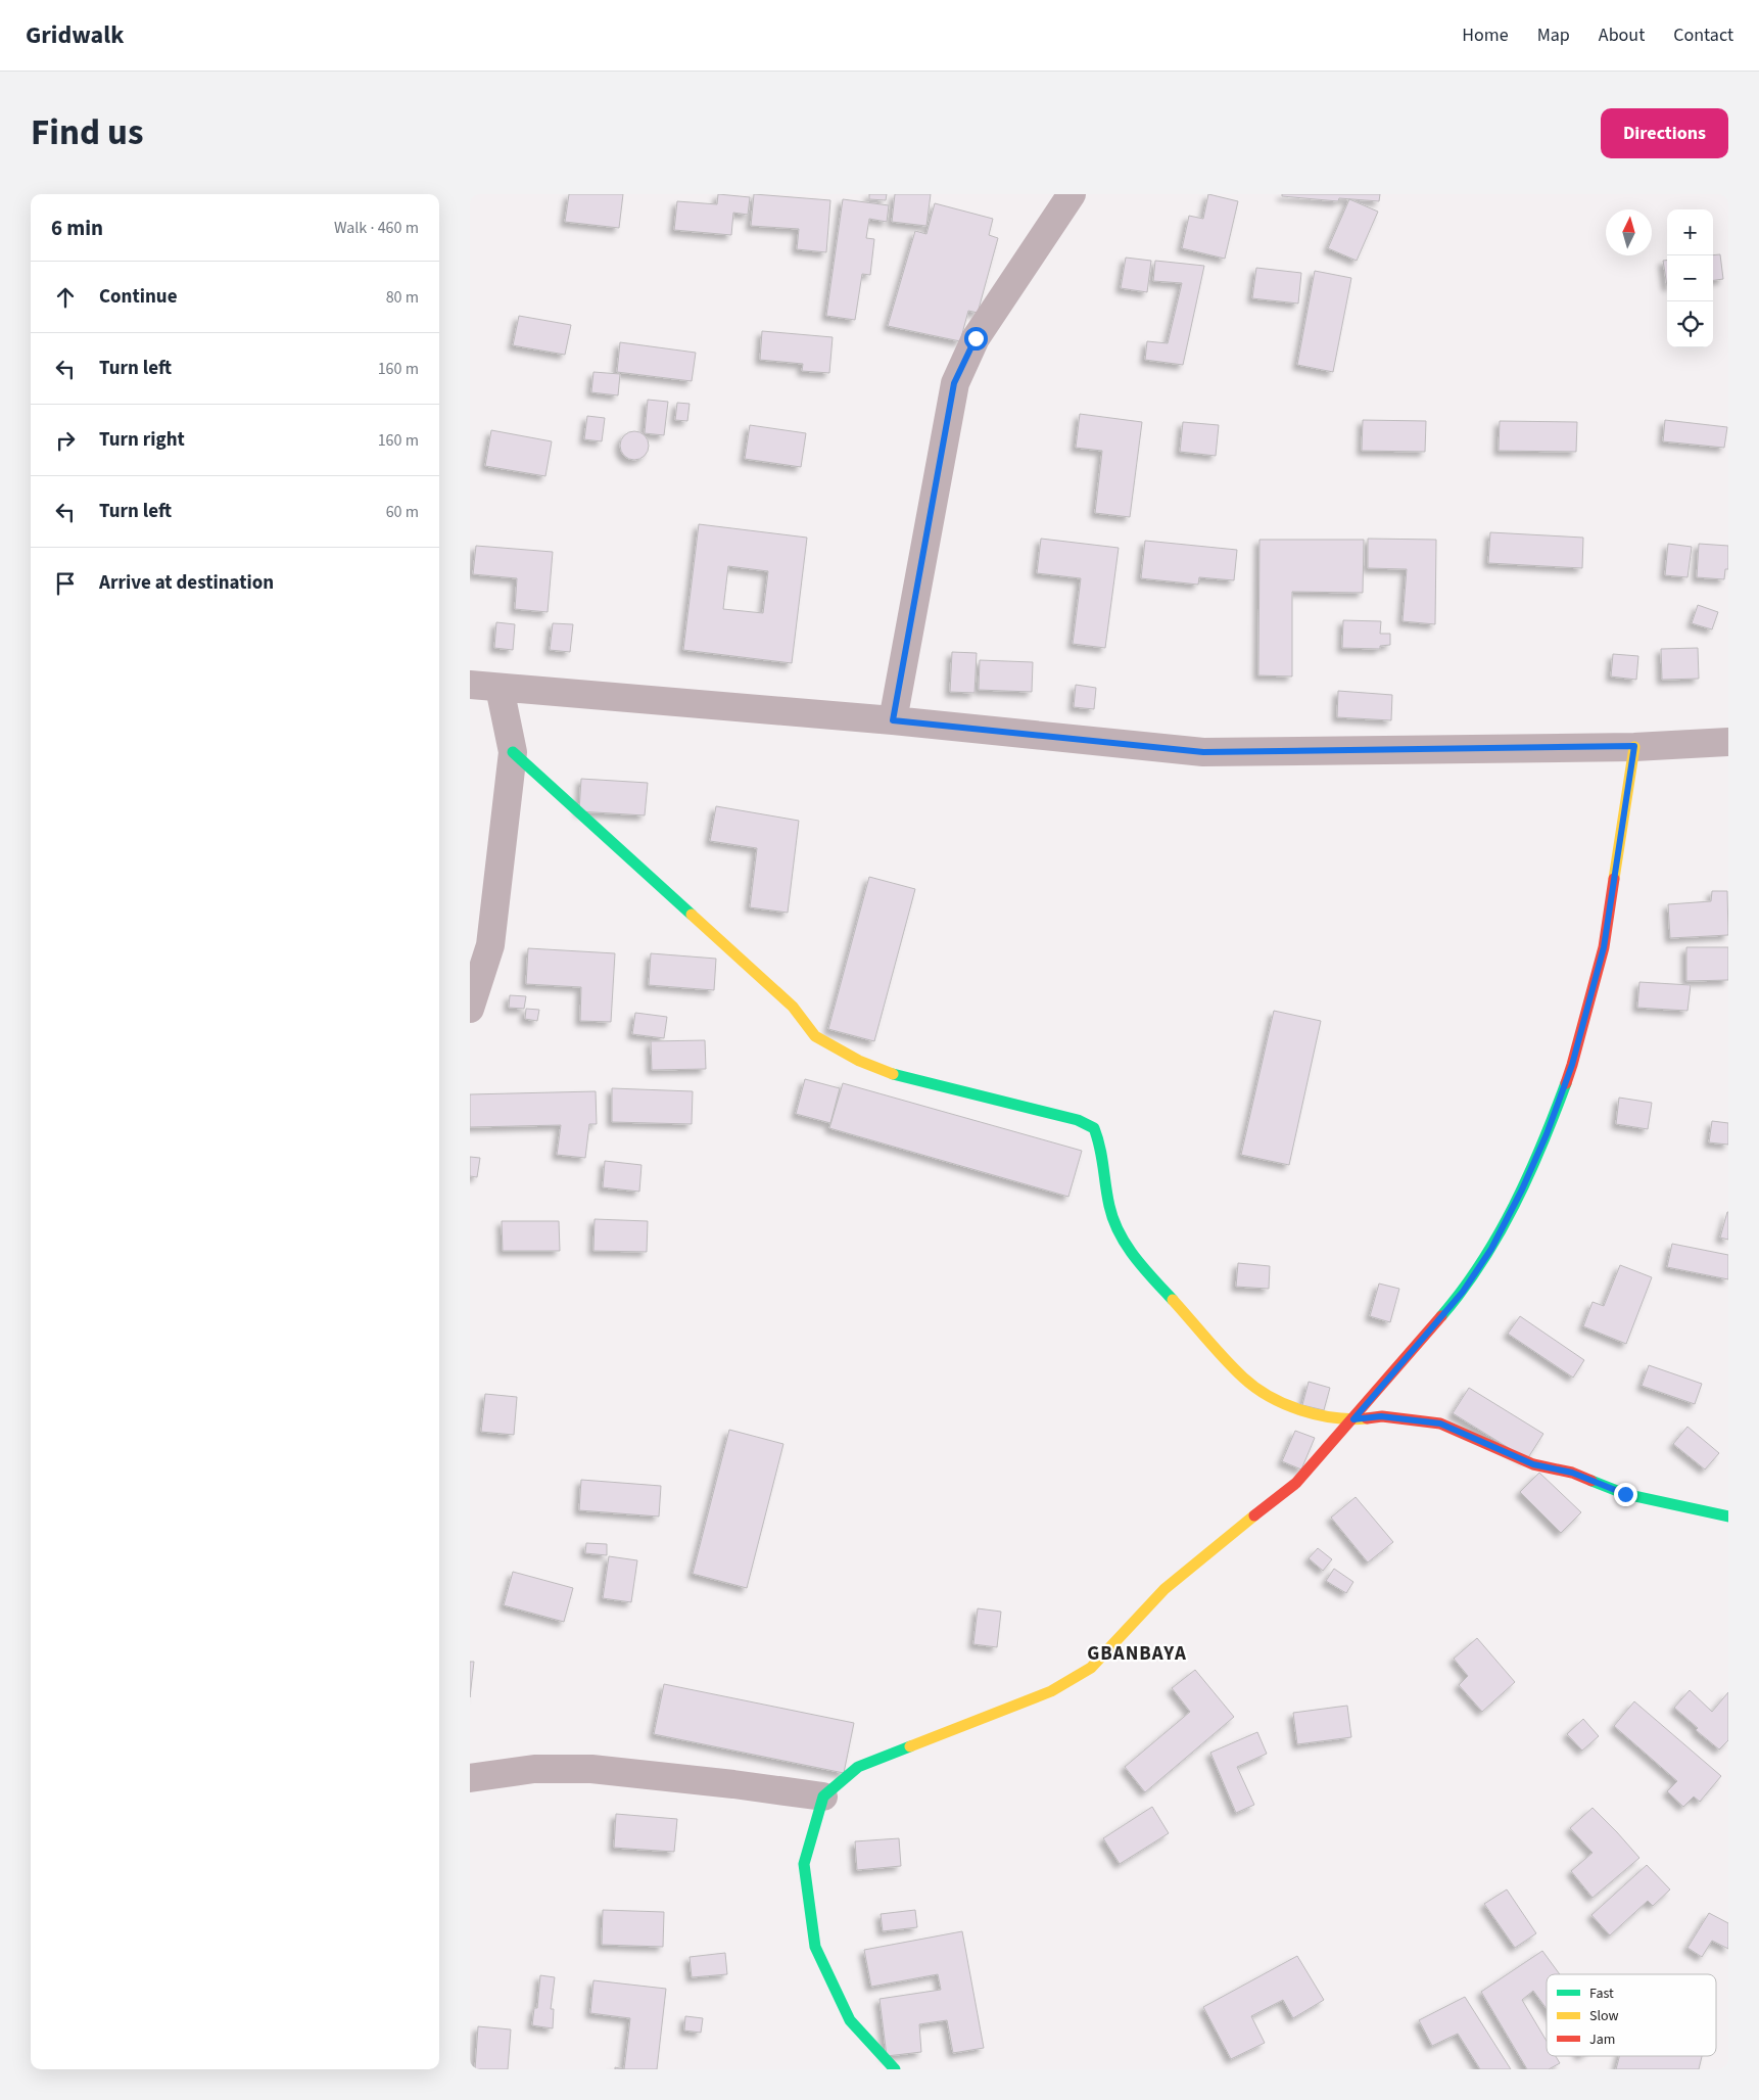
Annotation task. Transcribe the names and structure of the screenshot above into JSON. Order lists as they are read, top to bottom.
{
  "districts": ["GBANBAYA"],
  "legend": ["Fast", "Slow", "Jam"],
  "north": "top",
  "page": {
    "header": "Gridwalk",
    "nav": [
      "Home",
      "Map",
      "About",
      "Contact"
    ],
    "title": "Find us",
    "buttons": "Directions",
    "heading": ["6 min", "Walk · 460 m"],
    "map_buttons": ["+", "−"],
    "list": [
      ["Continue", "80 m"],
      ["Turn left", "160 m"],
      ["Turn right", "160 m"],
      ["Turn left", "60 m"],
      "Arrive at destination"
    ]
  }
}
